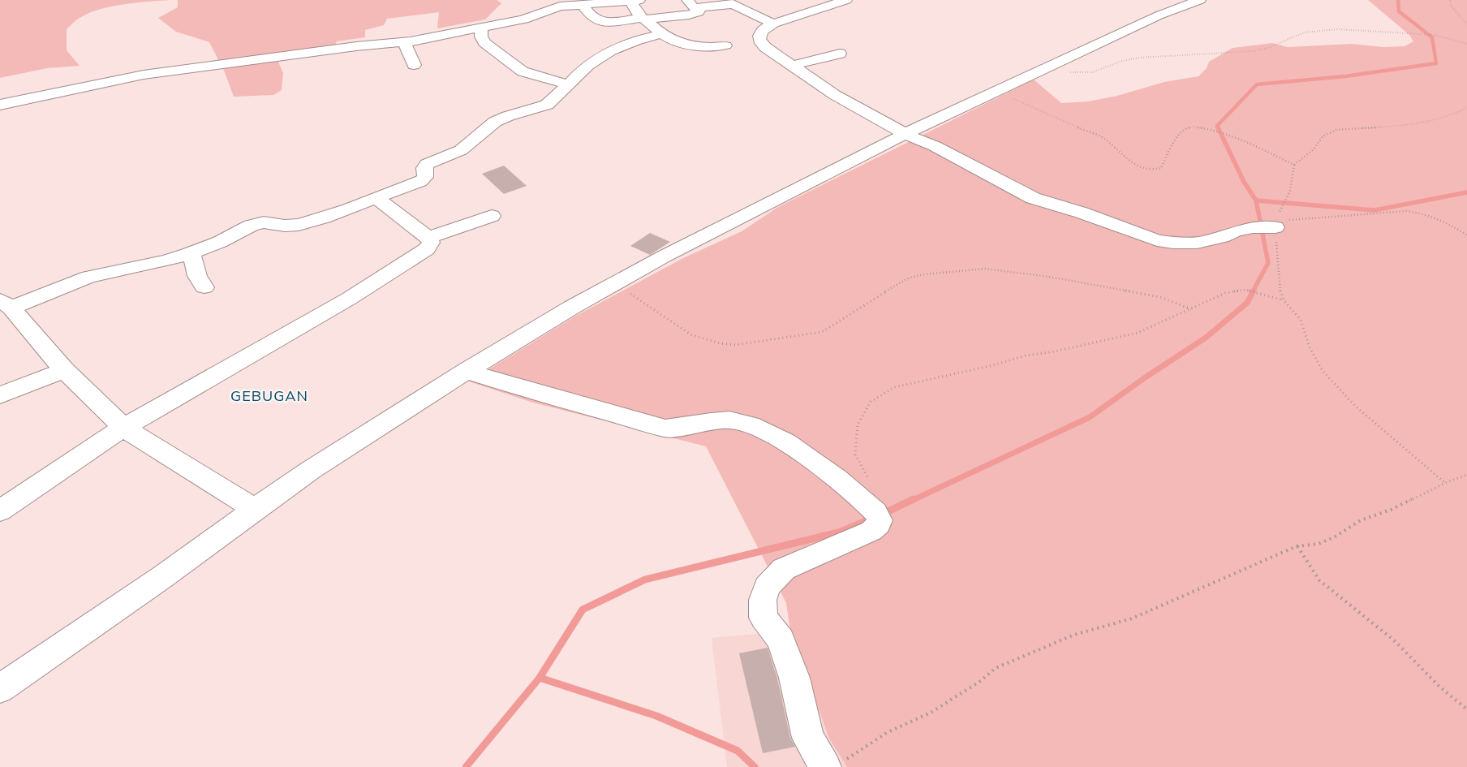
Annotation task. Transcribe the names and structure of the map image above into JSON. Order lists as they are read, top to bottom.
{
  "districts": ["GEBUGAN"]
}
